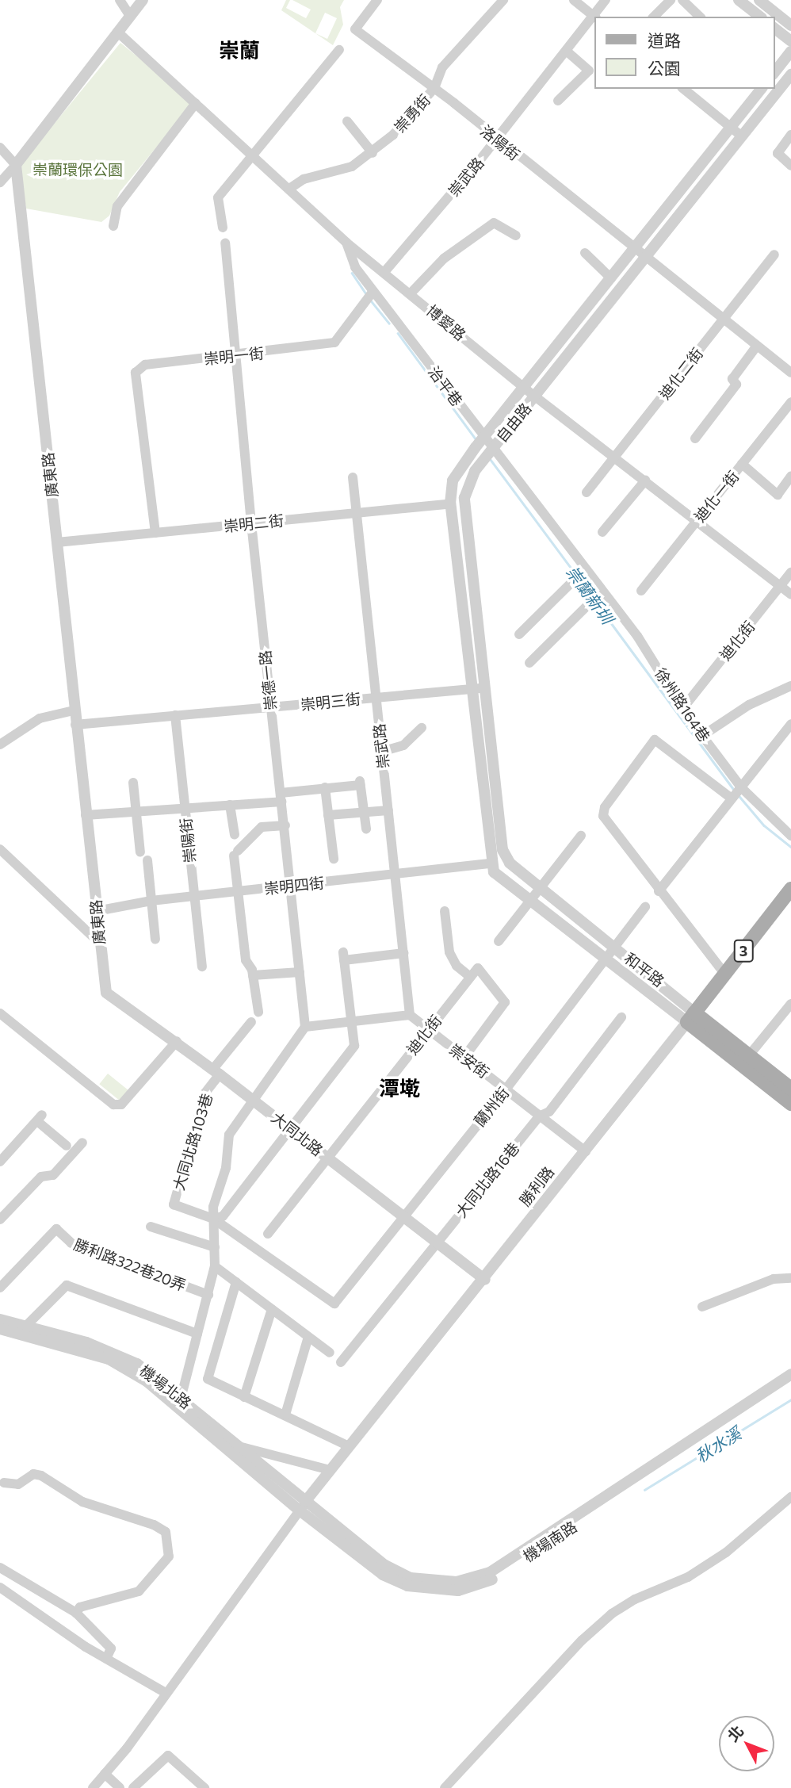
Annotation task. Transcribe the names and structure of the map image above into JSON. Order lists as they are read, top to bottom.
{
  "streets": {
    "main road": ["3", "和平路", "勝利路"],
    "street": [
      "崇勇街",
      "洛陽街",
      "崇武路",
      "博愛路",
      "崇明一街",
      "迪化二街",
      "治平巷",
      "自由路",
      "廣東路",
      "迪化一街",
      "崇明二街",
      "迪化街",
      "崇德一路",
      "崇明三街",
      "徐州路164巷",
      "崇陽街",
      "崇明四街",
      "崇安街",
      "蘭州街",
      "大同北路",
      "大同北路103巷",
      "大同北路16巷",
      "勝利路322巷20弄",
      "機場北路",
      "機場南路"
    ]
  },
  "crossings": [
    ["崇勇街", "洛陽街"],
    ["崇勇街", "博愛路"],
    ["洛陽街", "崇武路"],
    ["洛陽街", "迪化二街"],
    ["洛陽街", "自由路"],
    ["崇武路", "博愛路"],
    ["崇武路", "崇明二街"],
    ["崇武路", "崇明三街"],
    ["崇武路", "崇明四街"],
    ["崇武路", "崇安街"],
    ["博愛路", "迪化二街"],
    ["博愛路", "治平巷"],
    ["博愛路", "自由路"],
    ["博愛路", "迪化一街"],
    ["博愛路", "迪化街"],
    ["崇明一街", "治平巷"],
    ["崇明一街", "崇明二街"],
    ["崇明一街", "崇德一路"],
    ["治平巷", "自由路"],
    ["治平巷", "徐州路164巷"],
    ["自由路", "崇明二街"],
    ["自由路", "崇明三街"],
    ["自由路", "崇明四街"],
    ["自由路", "和平路"],
    ["廣東路", "崇明二街"],
    ["廣東路", "崇明三街"],
    ["廣東路", "崇明四街"],
    ["廣東路", "大同北路"],
    ["崇明二街", "崇德一路"],
    ["迪化街", "徐州路164巷"],
    ["迪化街", "崇安街"],
    ["迪化街", "大同北路"],
    ["崇德一路", "崇明三街"],
    ["崇德一路", "崇明四街"],
    ["崇明三街", "崇陽街"],
    ["崇陽街", "崇明四街"],
    ["崇明四街", "和平路"],
    ["和平路", "蘭州街"],
    ["和平路", "勝利路"],
    ["崇安街", "蘭州街"],
    ["崇安街", "大同北路16巷"],
    ["崇安街", "勝利路"],
    ["蘭州街", "大同北路"],
    ["蘭州街", "大同北路103巷"],
    ["大同北路", "大同北路103巷"],
    ["大同北路", "大同北路16巷"],
    ["大同北路", "勝利路"],
    ["勝利路", "機場北路"],
    ["勝利路", "機場南路"],
    ["機場北路", "機場南路"]
  ],
  "districts": ["崇蘭", "潭墘"],
  "water": ["崇蘭新圳", "秋水溪"],
  "parks": ["崇蘭環保公園"],
  "legend": ["道路", "公園"],
  "north": "top left"
}
